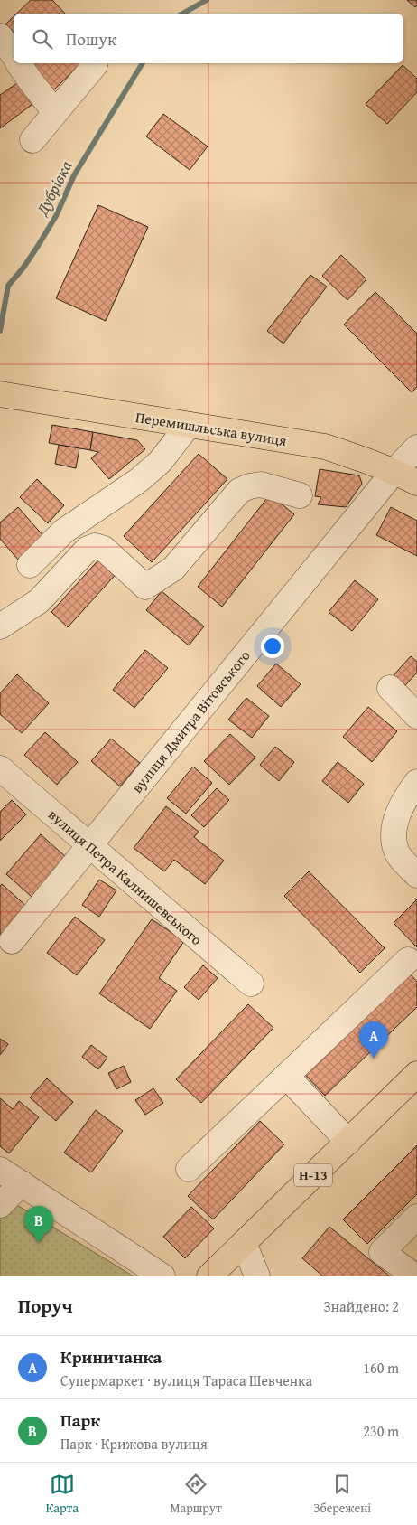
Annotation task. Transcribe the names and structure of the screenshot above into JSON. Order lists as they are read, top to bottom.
{
  "streets": {
    "main road": ["Перемишльська вулиця", "Н-13"],
    "street": ["вулиця Дмитра Вітовського", "вулиця Петра Калнишевського"]
  },
  "crossings": [
    ["Перемишльська вулиця", "вулиця Дмитра Вітовського"],
    ["вулиця Дмитра Вітовського", "вулиця Петра Калнишевського"]
  ],
  "water": ["Дубрівка"],
  "page": {
    "search": "Пошук",
    "pins": ["A", "B"],
    "heading": ["Поруч", "Знайдено: 2"],
    "list": [
      {
        "mark": "A",
        "name": "Криничанка",
        "note": "Супермаркет · вулиця Тараса Шевченка",
        "value": "160 m"
      },
      {
        "mark": "B",
        "name": "Парк",
        "note": "Парк · Крижова вулиця",
        "value": "230 m"
      }
    ],
    "nav": ["Карта", "Маршрут", "Збережені"]
  }
}
